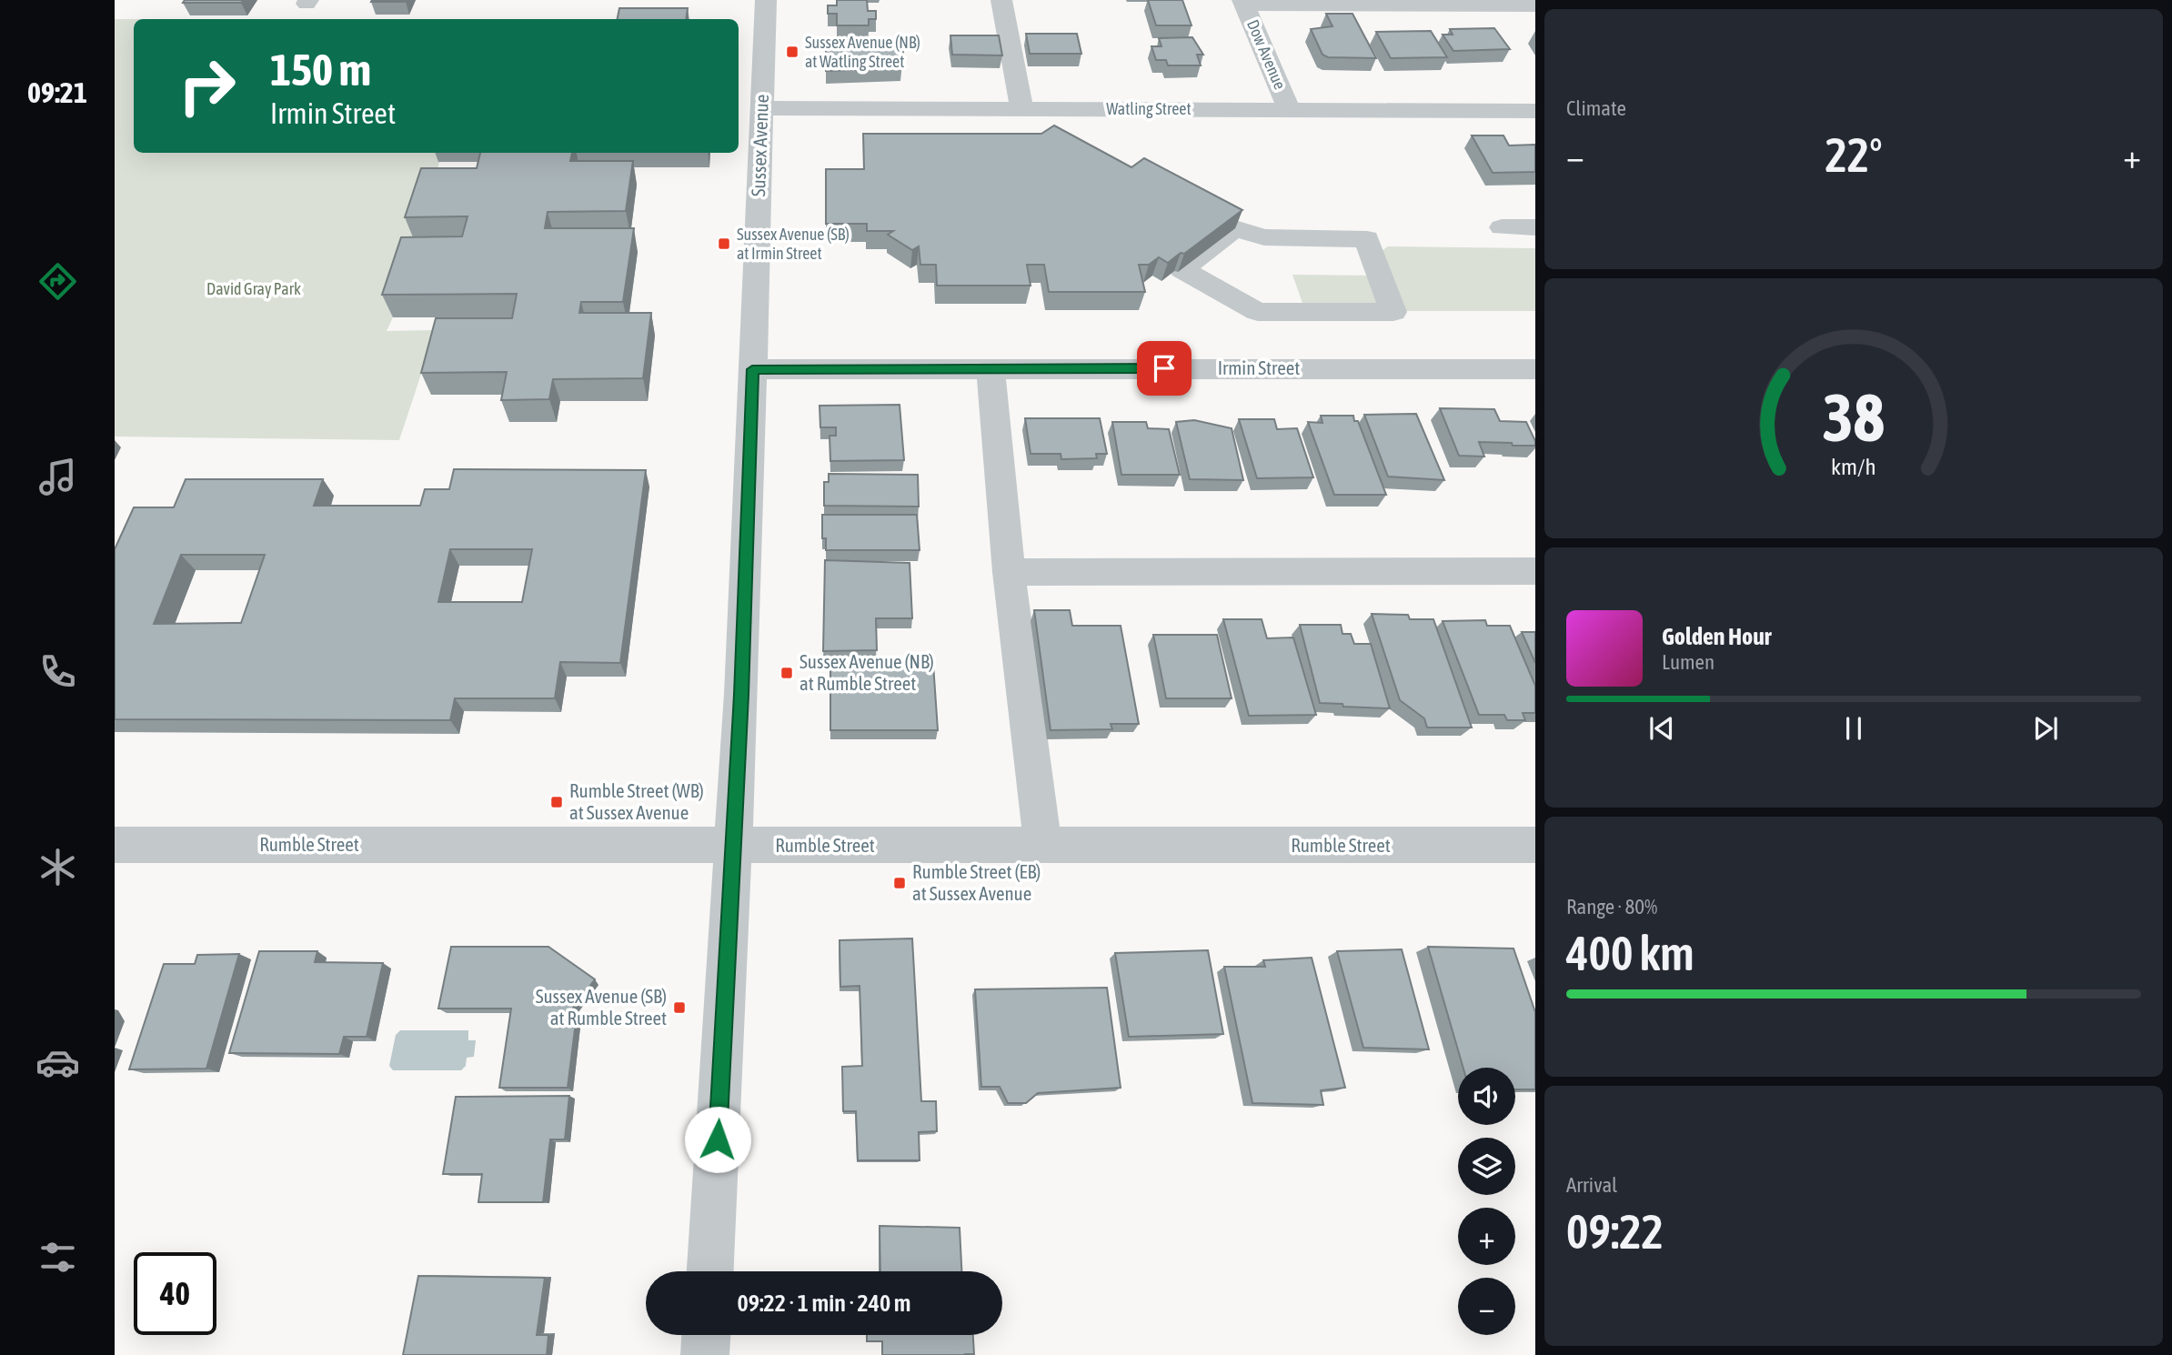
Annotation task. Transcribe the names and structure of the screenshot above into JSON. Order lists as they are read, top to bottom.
{
  "streets": {
    "street": [
      "Dow Avenue",
      "Watling Street",
      "Sussex Avenue",
      "Irmin Street",
      "Rumble Street"
    ]
  },
  "crossings": [
    ["Dow Avenue", "Watling Street"],
    ["Watling Street", "Sussex Avenue"],
    ["Sussex Avenue", "Irmin Street"],
    ["Sussex Avenue", "Rumble Street"]
  ],
  "parks": ["David Gray Park"],
  "places": {
    "transit": [
      "Sussex Avenue (NB) at Watling Street",
      "Sussex Avenue (SB) at Irmin Street",
      "Sussex Avenue (NB) at Rumble Street",
      "Rumble Street (WB) at Sussex Avenue",
      "Rumble Street (EB) at Sussex Avenue",
      "Sussex Avenue (SB) at Rumble Street"
    ]
  },
  "page": {
    "tabs": "09:21",
    "tile": [
      "Climate",
      ["Range · 80%", "400 km"],
      ["Arrival", "09:22"]
    ],
    "turn": ["150 m", "Irmin Street"],
    "heat": ["−", "22°", "+"],
    "song": ["Golden Hour", "Lumen"],
    "map_buttons": ["+", "−"],
    "limit": "40",
    "trip": "09:22 · 1 min · 240 m",
    "gauge": ["38", "km/h"]
  }
}
